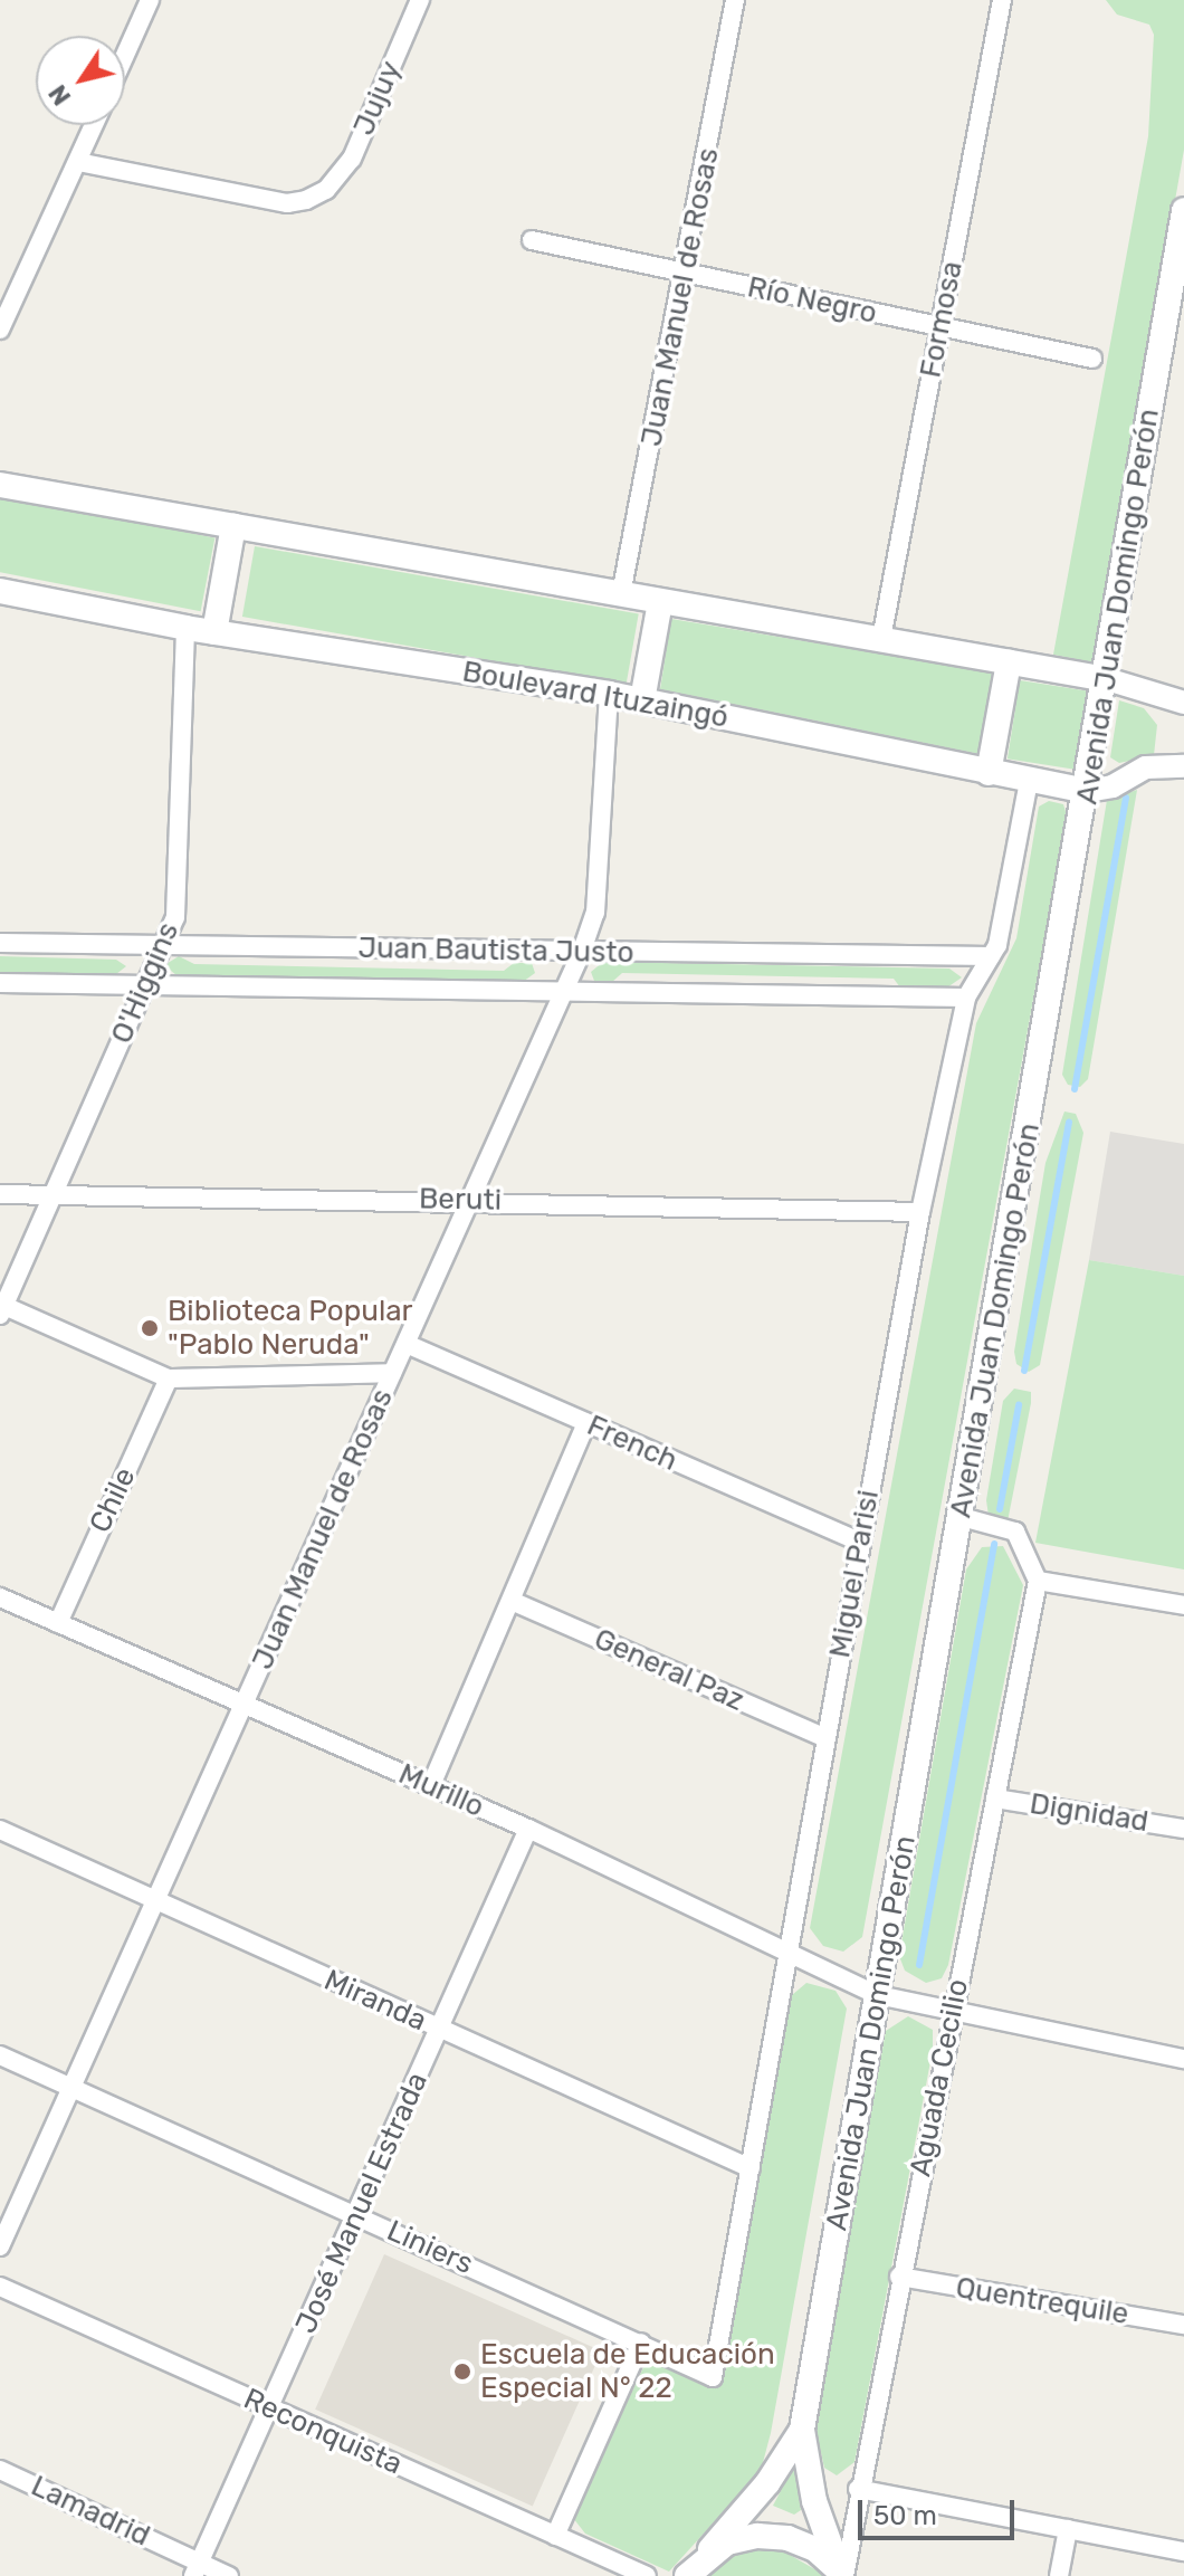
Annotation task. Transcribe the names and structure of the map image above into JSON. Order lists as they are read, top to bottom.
{
  "streets": {
    "main road": ["Avenida Juan Domingo Perón", "Boulevard Ituzaingó"],
    "street": [
      "Jujuy",
      "Juan Manuel de Rosas",
      "Río Negro",
      "Formosa",
      "Juan Bautista Justo",
      "O'Higgins",
      "Beruti",
      "French",
      "Chile",
      "Miguel Parisi",
      "General Paz",
      "Murillo",
      "Dignidad",
      "Miranda",
      "Aguada Cecilio",
      "José Manuel Estrada",
      "Liniers",
      "Quentrequile",
      "Reconquista",
      "Lamadrid"
    ]
  },
  "crossings": [
    ["Juan Manuel de Rosas", "Río Negro"],
    ["Juan Manuel de Rosas", "Boulevard Ituzaingó"],
    ["Juan Manuel de Rosas", "Juan Bautista Justo"],
    ["Juan Manuel de Rosas", "Beruti"],
    ["Juan Manuel de Rosas", "French"],
    ["Juan Manuel de Rosas", "Murillo"],
    ["Juan Manuel de Rosas", "Miranda"],
    ["Juan Manuel de Rosas", "Liniers"],
    ["Río Negro", "Formosa"],
    ["Avenida Juan Domingo Perón", "Boulevard Ituzaingó"],
    ["Avenida Juan Domingo Perón", "Murillo"],
    ["Avenida Juan Domingo Perón", "Aguada Cecilio"],
    ["Boulevard Ituzaingó", "O'Higgins"],
    ["Boulevard Ituzaingó", "Miguel Parisi"],
    ["Juan Bautista Justo", "O'Higgins"],
    ["Juan Bautista Justo", "Miguel Parisi"],
    ["O'Higgins", "Beruti"],
    ["Beruti", "Miguel Parisi"],
    ["French", "Miguel Parisi"],
    ["Chile", "Murillo"],
    ["Miguel Parisi", "General Paz"],
    ["Miguel Parisi", "Murillo"],
    ["Miguel Parisi", "Miranda"],
    ["Miguel Parisi", "Liniers"],
    ["Murillo", "Aguada Cecilio"],
    ["Murillo", "José Manuel Estrada"],
    ["Dignidad", "Aguada Cecilio"],
    ["Miranda", "José Manuel Estrada"],
    ["Aguada Cecilio", "Quentrequile"],
    ["José Manuel Estrada", "Liniers"],
    ["José Manuel Estrada", "Reconquista"],
    ["José Manuel Estrada", "Lamadrid"]
  ],
  "places": ["Biblioteca Popular \"Pablo Neruda\"", "Escuela de Educación Especial N° 22"],
  "scale_bar": "50 m",
  "north": "bottom left"
}
